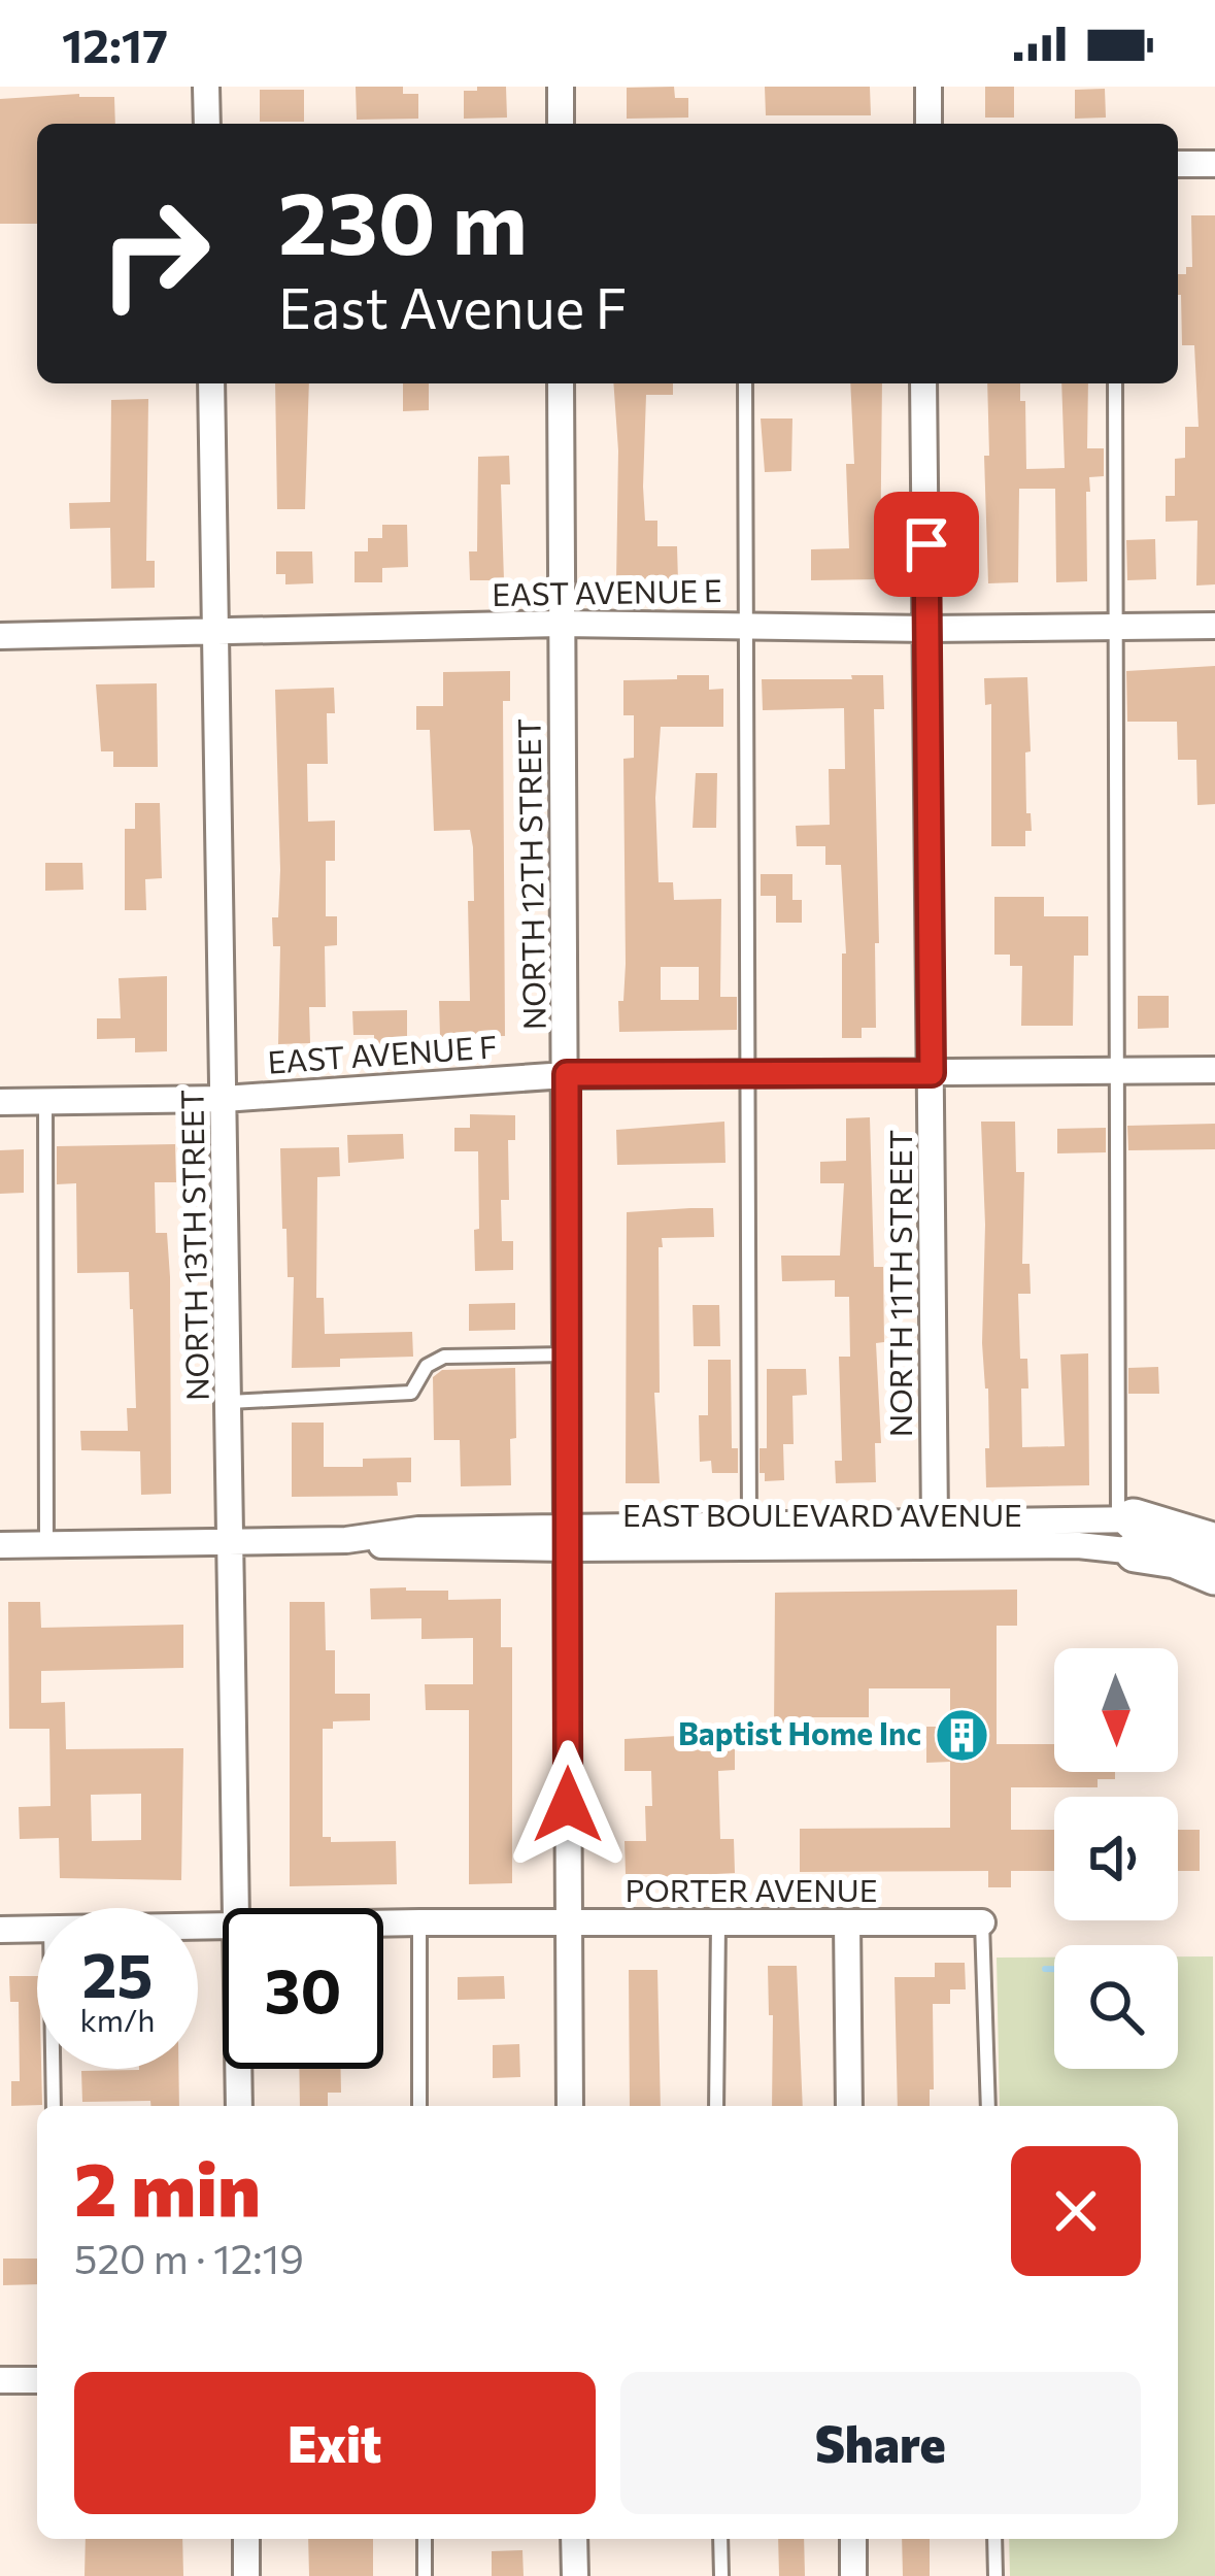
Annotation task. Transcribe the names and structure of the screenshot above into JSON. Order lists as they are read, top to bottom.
{
  "streets": {
    "street": [
      "EAST AVENUE E",
      "NORTH 12TH STREET",
      "EAST AVENUE F",
      "NORTH 13TH STREET",
      "NORTH 11TH STREET",
      "EAST BOULEVARD AVENUE",
      "PORTER AVENUE"
    ]
  },
  "crossings": [
    ["EAST AVENUE E", "NORTH 12TH STREET"],
    ["EAST AVENUE E", "NORTH 13TH STREET"],
    ["EAST AVENUE E", "NORTH 11TH STREET"],
    ["NORTH 12TH STREET", "EAST AVENUE F"],
    ["NORTH 12TH STREET", "EAST BOULEVARD AVENUE"],
    ["NORTH 12TH STREET", "PORTER AVENUE"],
    ["EAST AVENUE F", "NORTH 13TH STREET"],
    ["EAST AVENUE F", "NORTH 11TH STREET"],
    ["NORTH 13TH STREET", "EAST BOULEVARD AVENUE"],
    ["NORTH 11TH STREET", "EAST BOULEVARD AVENUE"]
  ],
  "places": {
    "building": ["Baptist Home Inc"]
  },
  "north": "bottom",
  "page": {
    "status": "12:17",
    "turn": ["230 m", "East Avenue F"],
    "speed": "25 km/h",
    "limit": "30",
    "heading": ["2 min", "520 m · 12:19"],
    "buttons": ["Exit", "Share"]
  }
}
